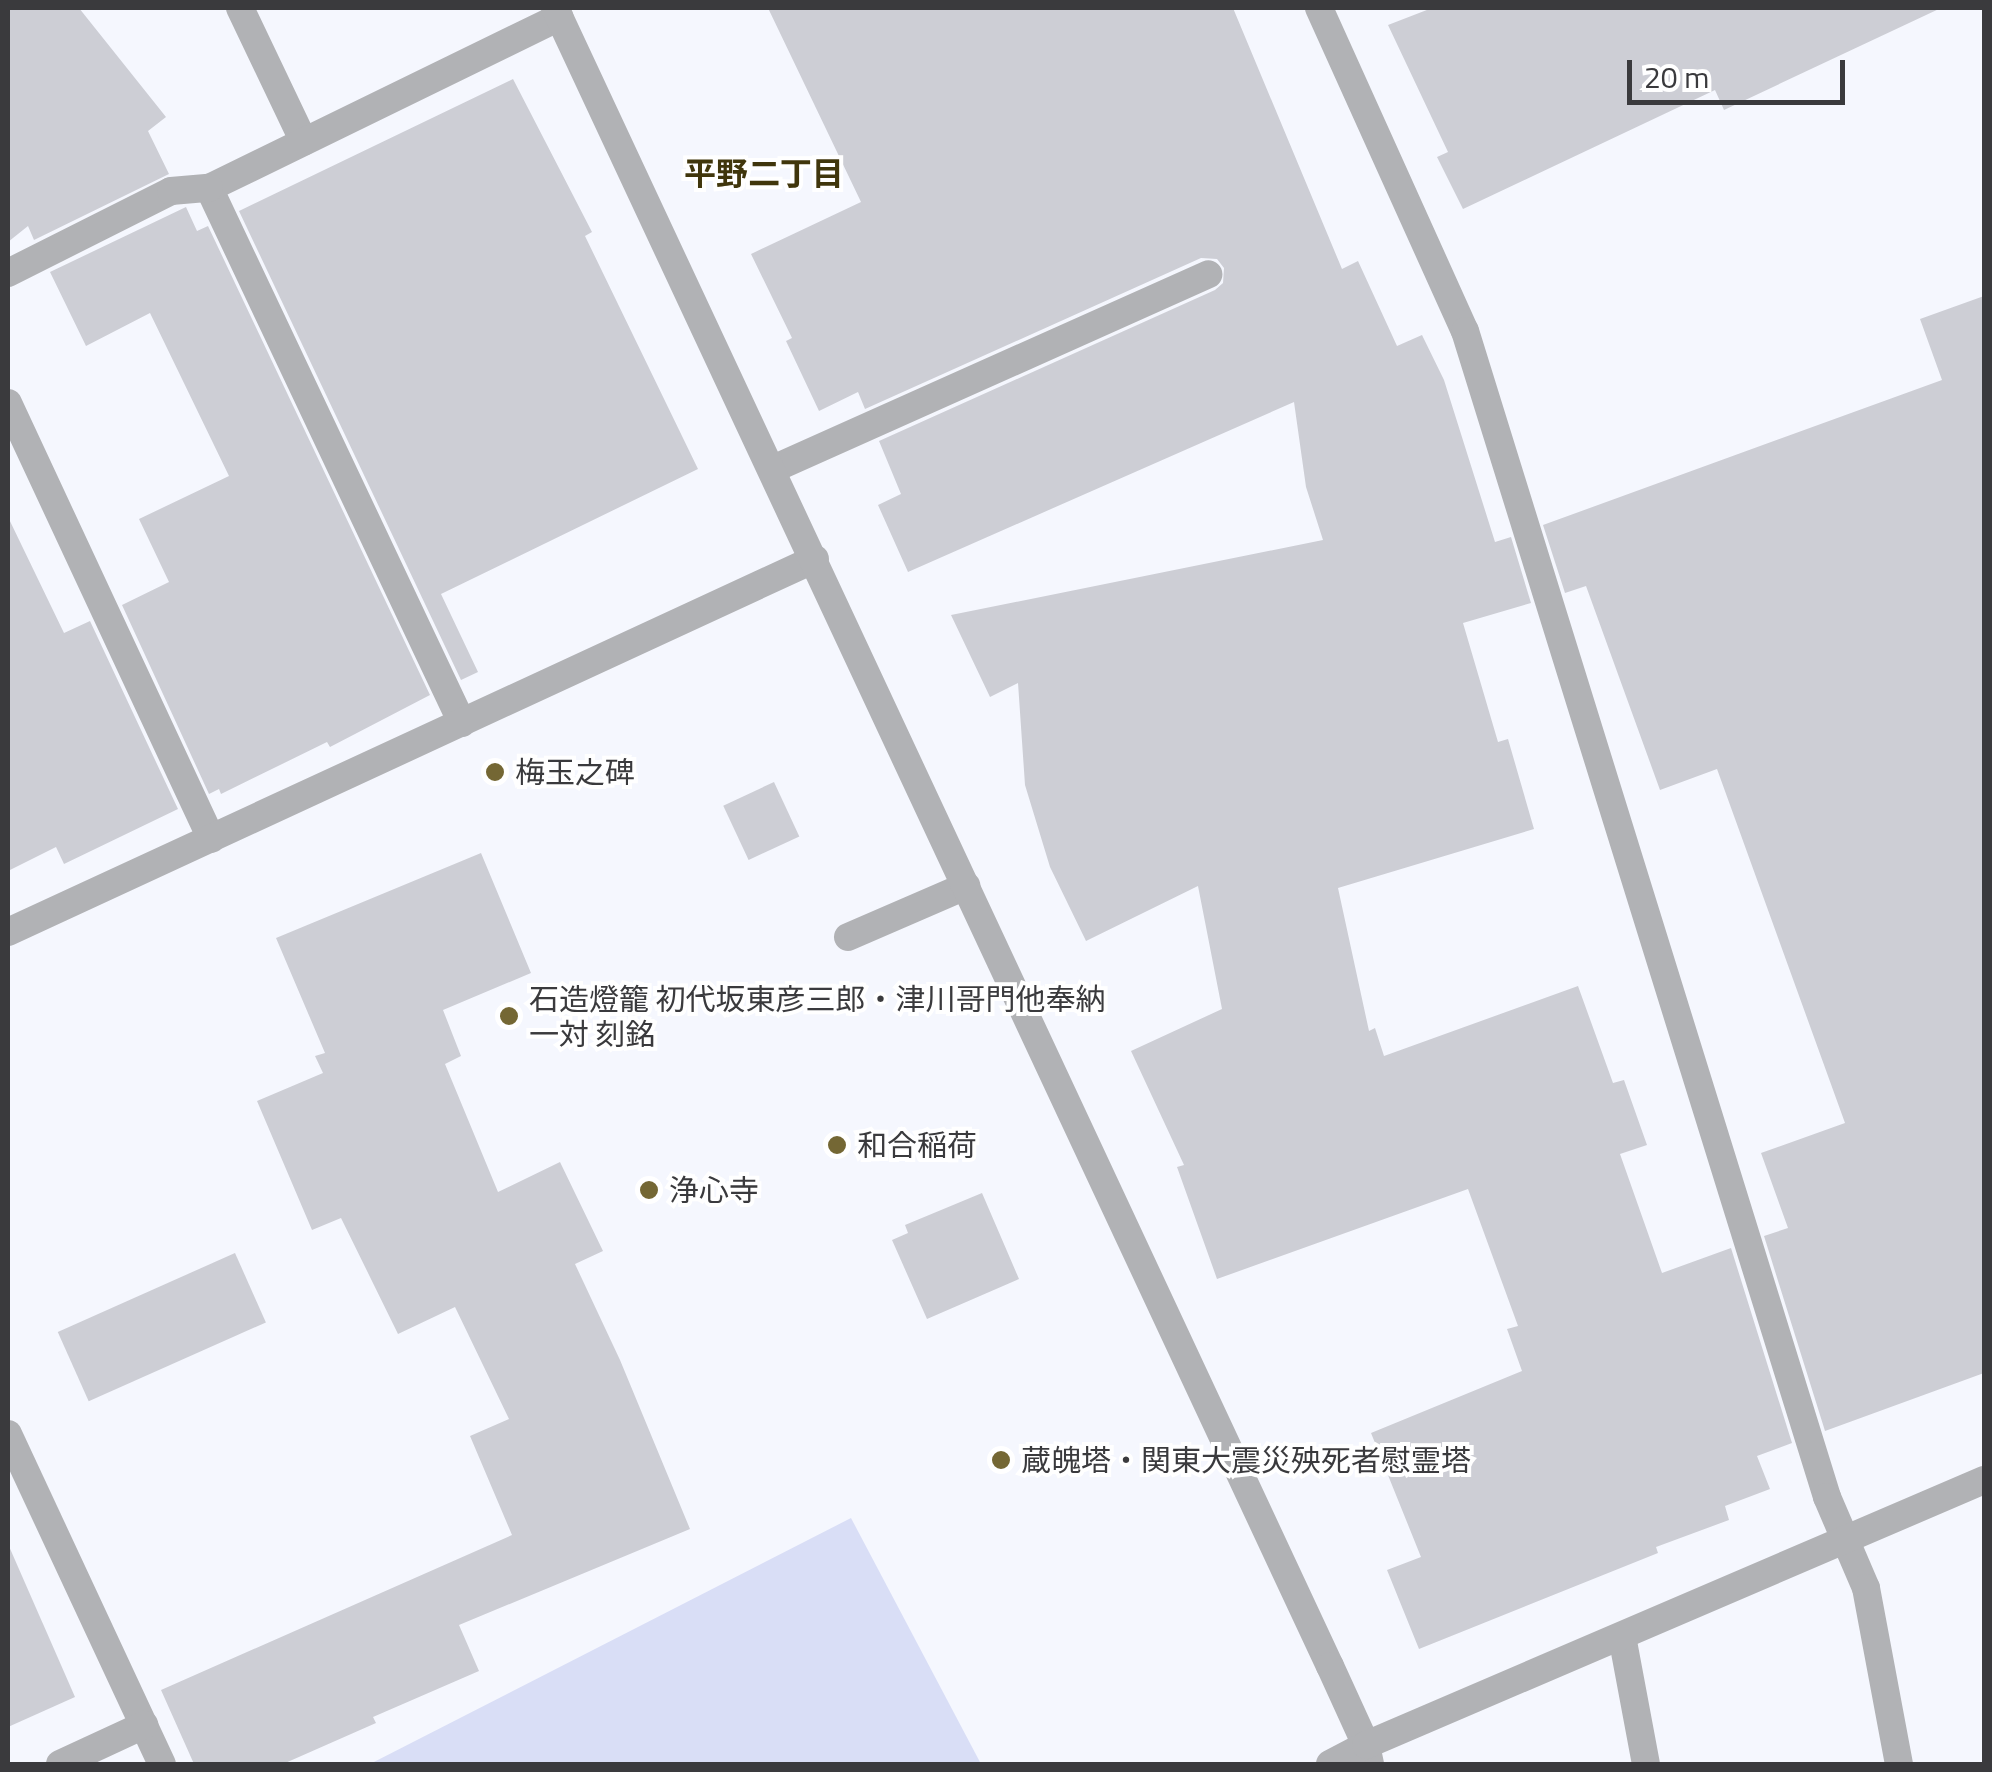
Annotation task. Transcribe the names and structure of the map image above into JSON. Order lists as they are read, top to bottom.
{
  "districts": ["平野二丁目"],
  "places": [
    "梅玉之碑",
    "石造燈籠 初代坂東彦三郎・津川哥門他奉納 一対 刻銘",
    "和合稲荷",
    "浄心寺",
    "蔵魄塔・関東大震災殃死者慰霊塔"
  ],
  "scale_bar": "20 m"
}
